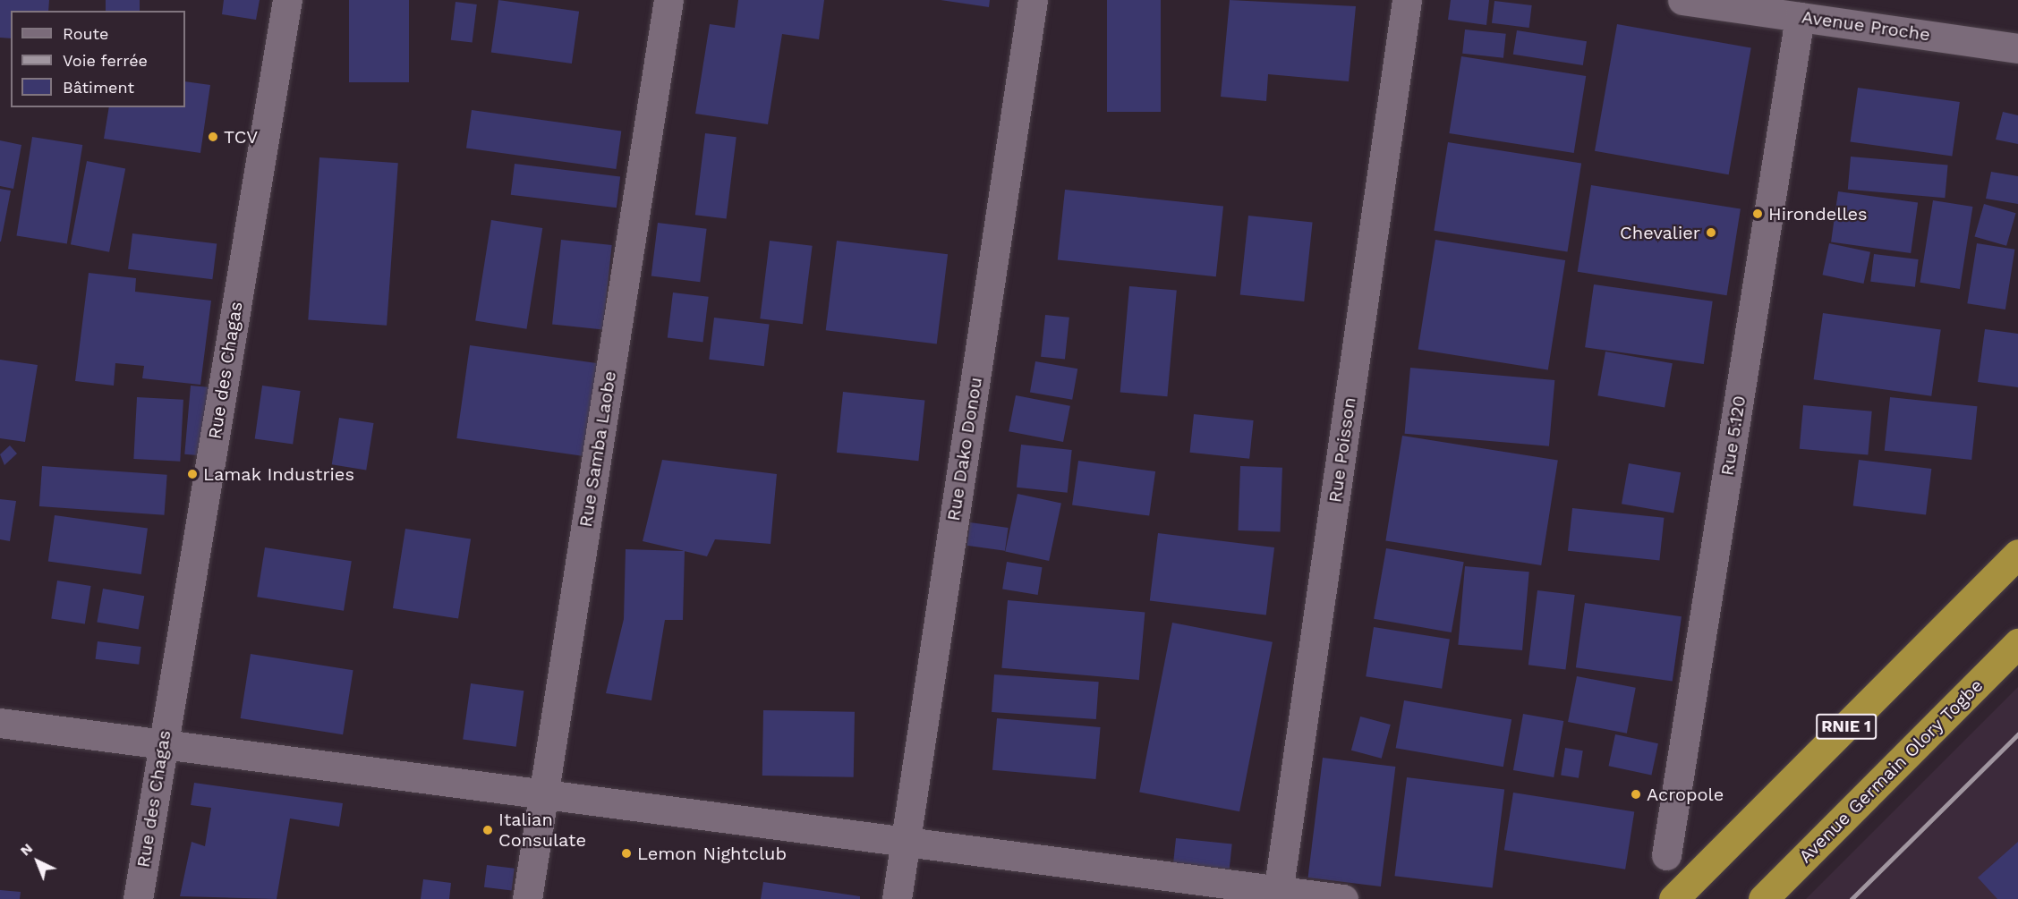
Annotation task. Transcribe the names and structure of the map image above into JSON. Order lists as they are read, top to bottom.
{
  "streets": {
    "highway": ["RNIE 1", "Avenue Germain Olory Togbe"],
    "street": [
      "Avenue Proche",
      "Rue des Chagas",
      "Rue 5.120",
      "Rue Samba Laobe",
      "Rue Dako Donou",
      "Rue Poisson"
    ]
  },
  "crossings": [
    ["Avenue Proche", "Rue 5.120"]
  ],
  "places": [
    "TCV",
    "Hirondelles",
    "Chevalier",
    "Lamak Industries",
    "Acropole",
    "Italian Consulate",
    "Lemon Nightclub"
  ],
  "legend": ["Route", "Voie ferrée", "Bâtiment"],
  "north": "top left"
}
